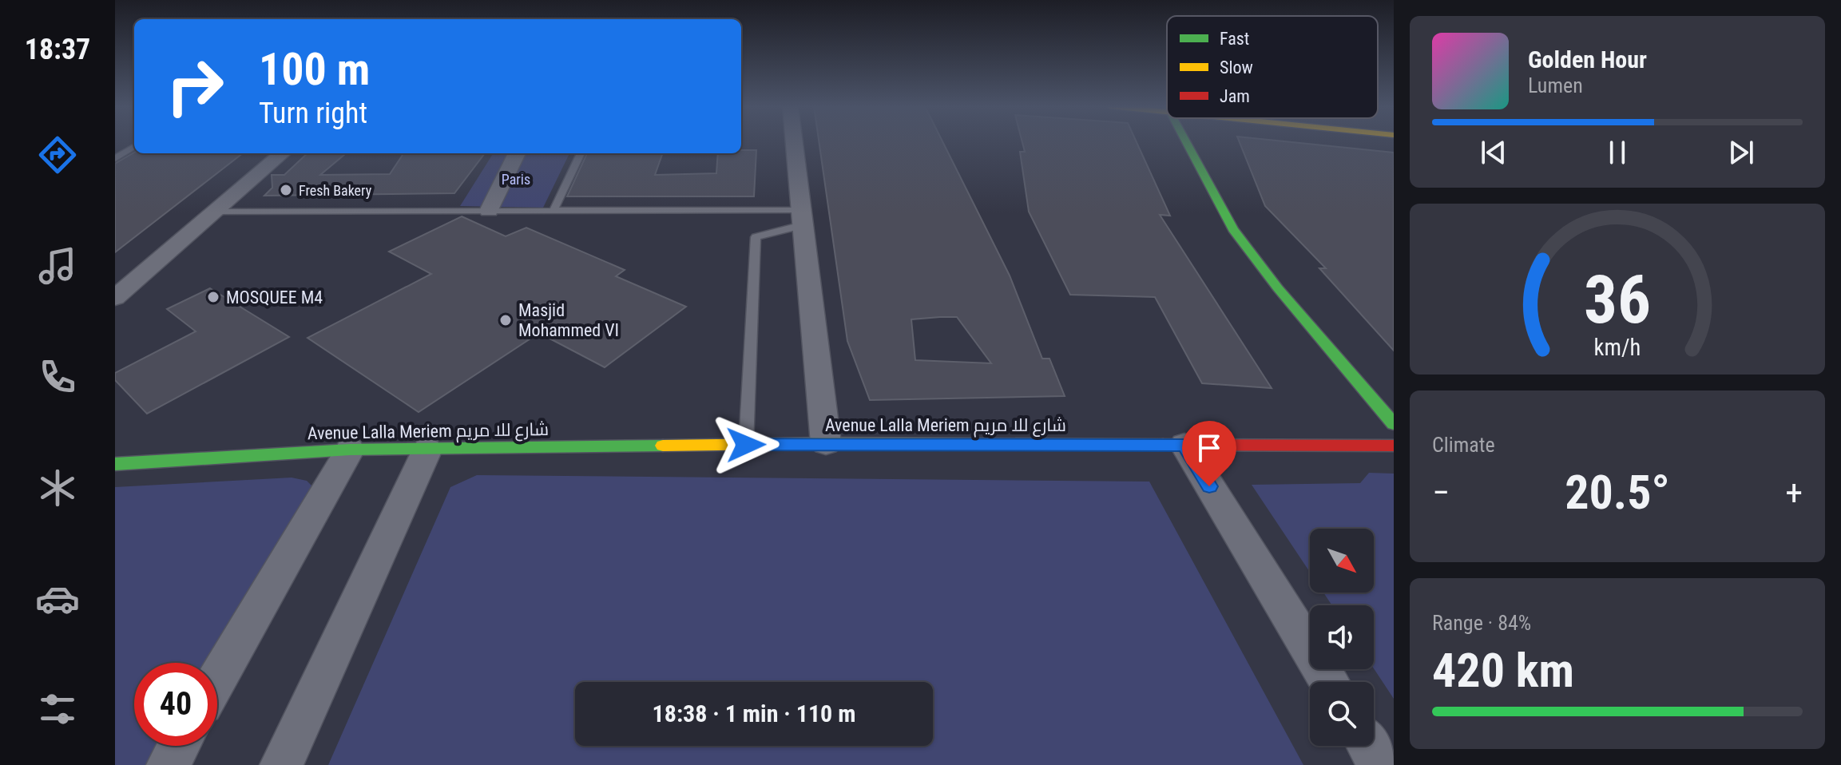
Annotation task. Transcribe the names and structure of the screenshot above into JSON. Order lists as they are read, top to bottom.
{
  "streets": {
    "street": ["Avenue Lalla Meriem شارع للا مريم"]
  },
  "parks": ["Paris"],
  "places": ["Fresh Bakery", "MOSQUEE M4", "Masjid Mohammed VI"],
  "legend": ["Fast", "Slow", "Jam"],
  "north": "bottom right",
  "page": {
    "tabs": "18:37",
    "turn": ["100 m", "Turn right"],
    "song": ["Golden Hour", "Lumen"],
    "tile": [
      "Climate",
      ["Range · 84%", "420 km"]
    ],
    "heat": ["−", "20.5°", "+"],
    "limit": "40",
    "trip": "18:38 · 1 min · 110 m",
    "gauge": ["36", "km/h"]
  }
}
